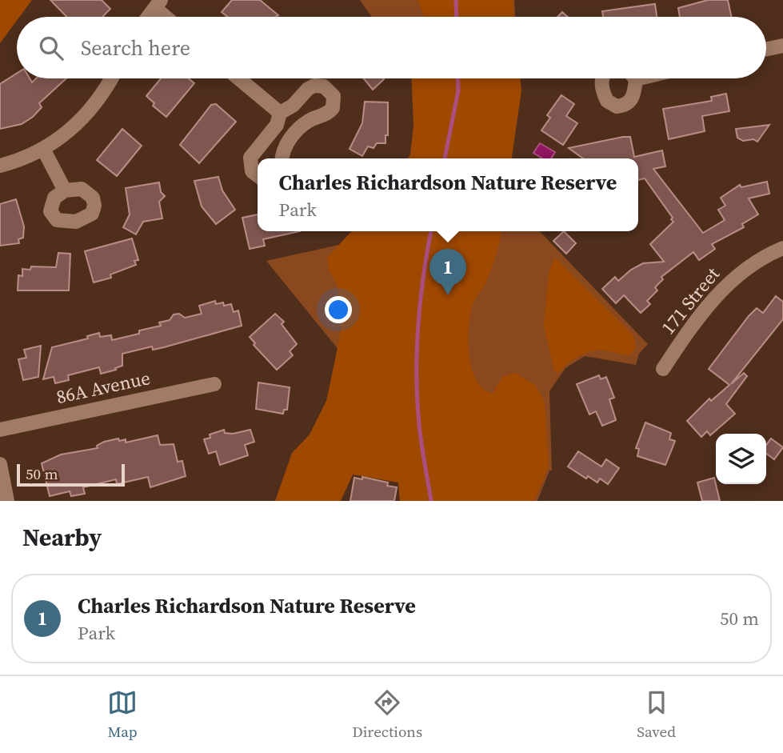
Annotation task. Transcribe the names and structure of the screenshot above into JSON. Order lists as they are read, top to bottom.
{
  "streets": {
    "street": ["171 Street", "86A Avenue"]
  },
  "scale_bar": "50 m",
  "page": {
    "search": "Search here",
    "popup": ["Charles Richardson Nature Reserve", "Park"],
    "pins": "1",
    "scale": "50 m",
    "heading": "Nearby",
    "list": [
      {
        "mark": "1",
        "name": "Charles Richardson Nature Reserve",
        "note": "Park",
        "value": "50 m"
      }
    ],
    "nav": ["Map", "Directions", "Saved"]
  }
}
